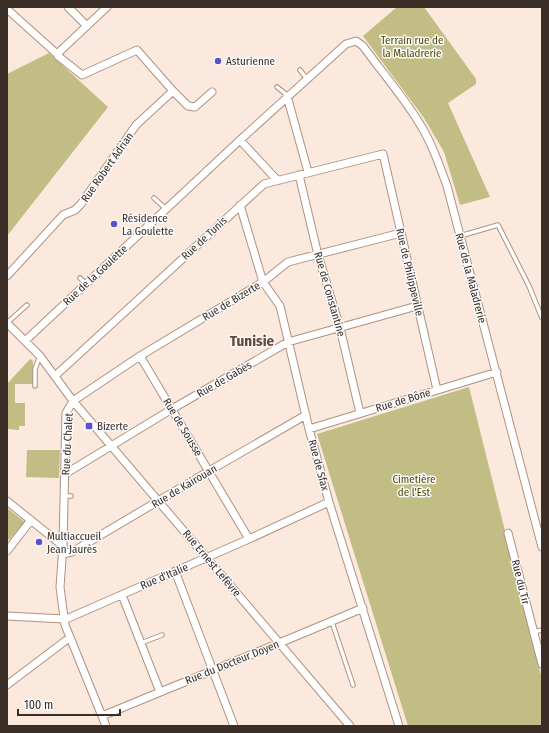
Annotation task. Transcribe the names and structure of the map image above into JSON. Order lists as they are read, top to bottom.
{
  "streets": {
    "street": [
      "Rue Robert Adrian",
      "Rue de Tunis",
      "Rue de Philippeville",
      "Rue de la Goulette",
      "Rue de la Maladrerie",
      "Rue de Constantine",
      "Rue de Bizerte",
      "Rue de Gabès",
      "Rue de Bône",
      "Rue de Sousse",
      "Rue du Chalet",
      "Rue de Sfax",
      "Rue de Kairouan",
      "Rue Ernest Lefèvre",
      "Rue d'Italie",
      "Rue du Tir",
      "Rue du Docteur Doyen"
    ]
  },
  "crossings": [
    ["Rue de Tunis", "Rue de Philippeville"],
    ["Rue de Tunis", "Rue de Constantine"],
    ["Rue de Tunis", "Rue du Chalet"],
    ["Rue de Tunis", "Rue de Sfax"],
    ["Rue de Philippeville", "Rue de Bizerte"],
    ["Rue de Philippeville", "Rue de Gabès"],
    ["Rue de Philippeville", "Rue de Bône"],
    ["Rue de la Goulette", "Rue de la Maladrerie"],
    ["Rue de la Goulette", "Rue du Chalet"],
    ["Rue de la Maladrerie", "Rue de Bône"],
    ["Rue de Constantine", "Rue de Bizerte"],
    ["Rue de Constantine", "Rue de Gabès"],
    ["Rue de Constantine", "Rue de Bône"],
    ["Rue de Bizerte", "Rue de Sousse"],
    ["Rue de Bizerte", "Rue du Chalet"],
    ["Rue de Bizerte", "Rue de Sfax"],
    ["Rue de Bizerte", "Rue Ernest Lefèvre"],
    ["Rue de Gabès", "Rue de Sousse"],
    ["Rue de Gabès", "Rue du Chalet"],
    ["Rue de Gabès", "Rue de Sfax"],
    ["Rue de Gabès", "Rue Ernest Lefèvre"],
    ["Rue de Bône", "Rue de Sfax"],
    ["Rue de Sousse", "Rue de Kairouan"],
    ["Rue de Sousse", "Rue d'Italie"],
    ["Rue du Chalet", "Rue de Kairouan"],
    ["Rue du Chalet", "Rue Ernest Lefèvre"],
    ["Rue du Chalet", "Rue d'Italie"],
    ["Rue du Chalet", "Rue du Docteur Doyen"],
    ["Rue de Sfax", "Rue de Kairouan"],
    ["Rue de Sfax", "Rue d'Italie"],
    ["Rue de Sfax", "Rue du Docteur Doyen"],
    ["Rue de Kairouan", "Rue Ernest Lefèvre"],
    ["Rue Ernest Lefèvre", "Rue d'Italie"],
    ["Rue Ernest Lefèvre", "Rue du Docteur Doyen"]
  ],
  "districts": ["Tunisie"],
  "parks": ["Terrain rue de la Maladrerie", "Cimetière de l'Est"],
  "places": {
    "other": ["Asturienne", "Résidence La Goulette", "Multiaccueil Jean Jaurès"],
    "transit": ["Bizerte"]
  },
  "scale_bar": "100 m"
}
